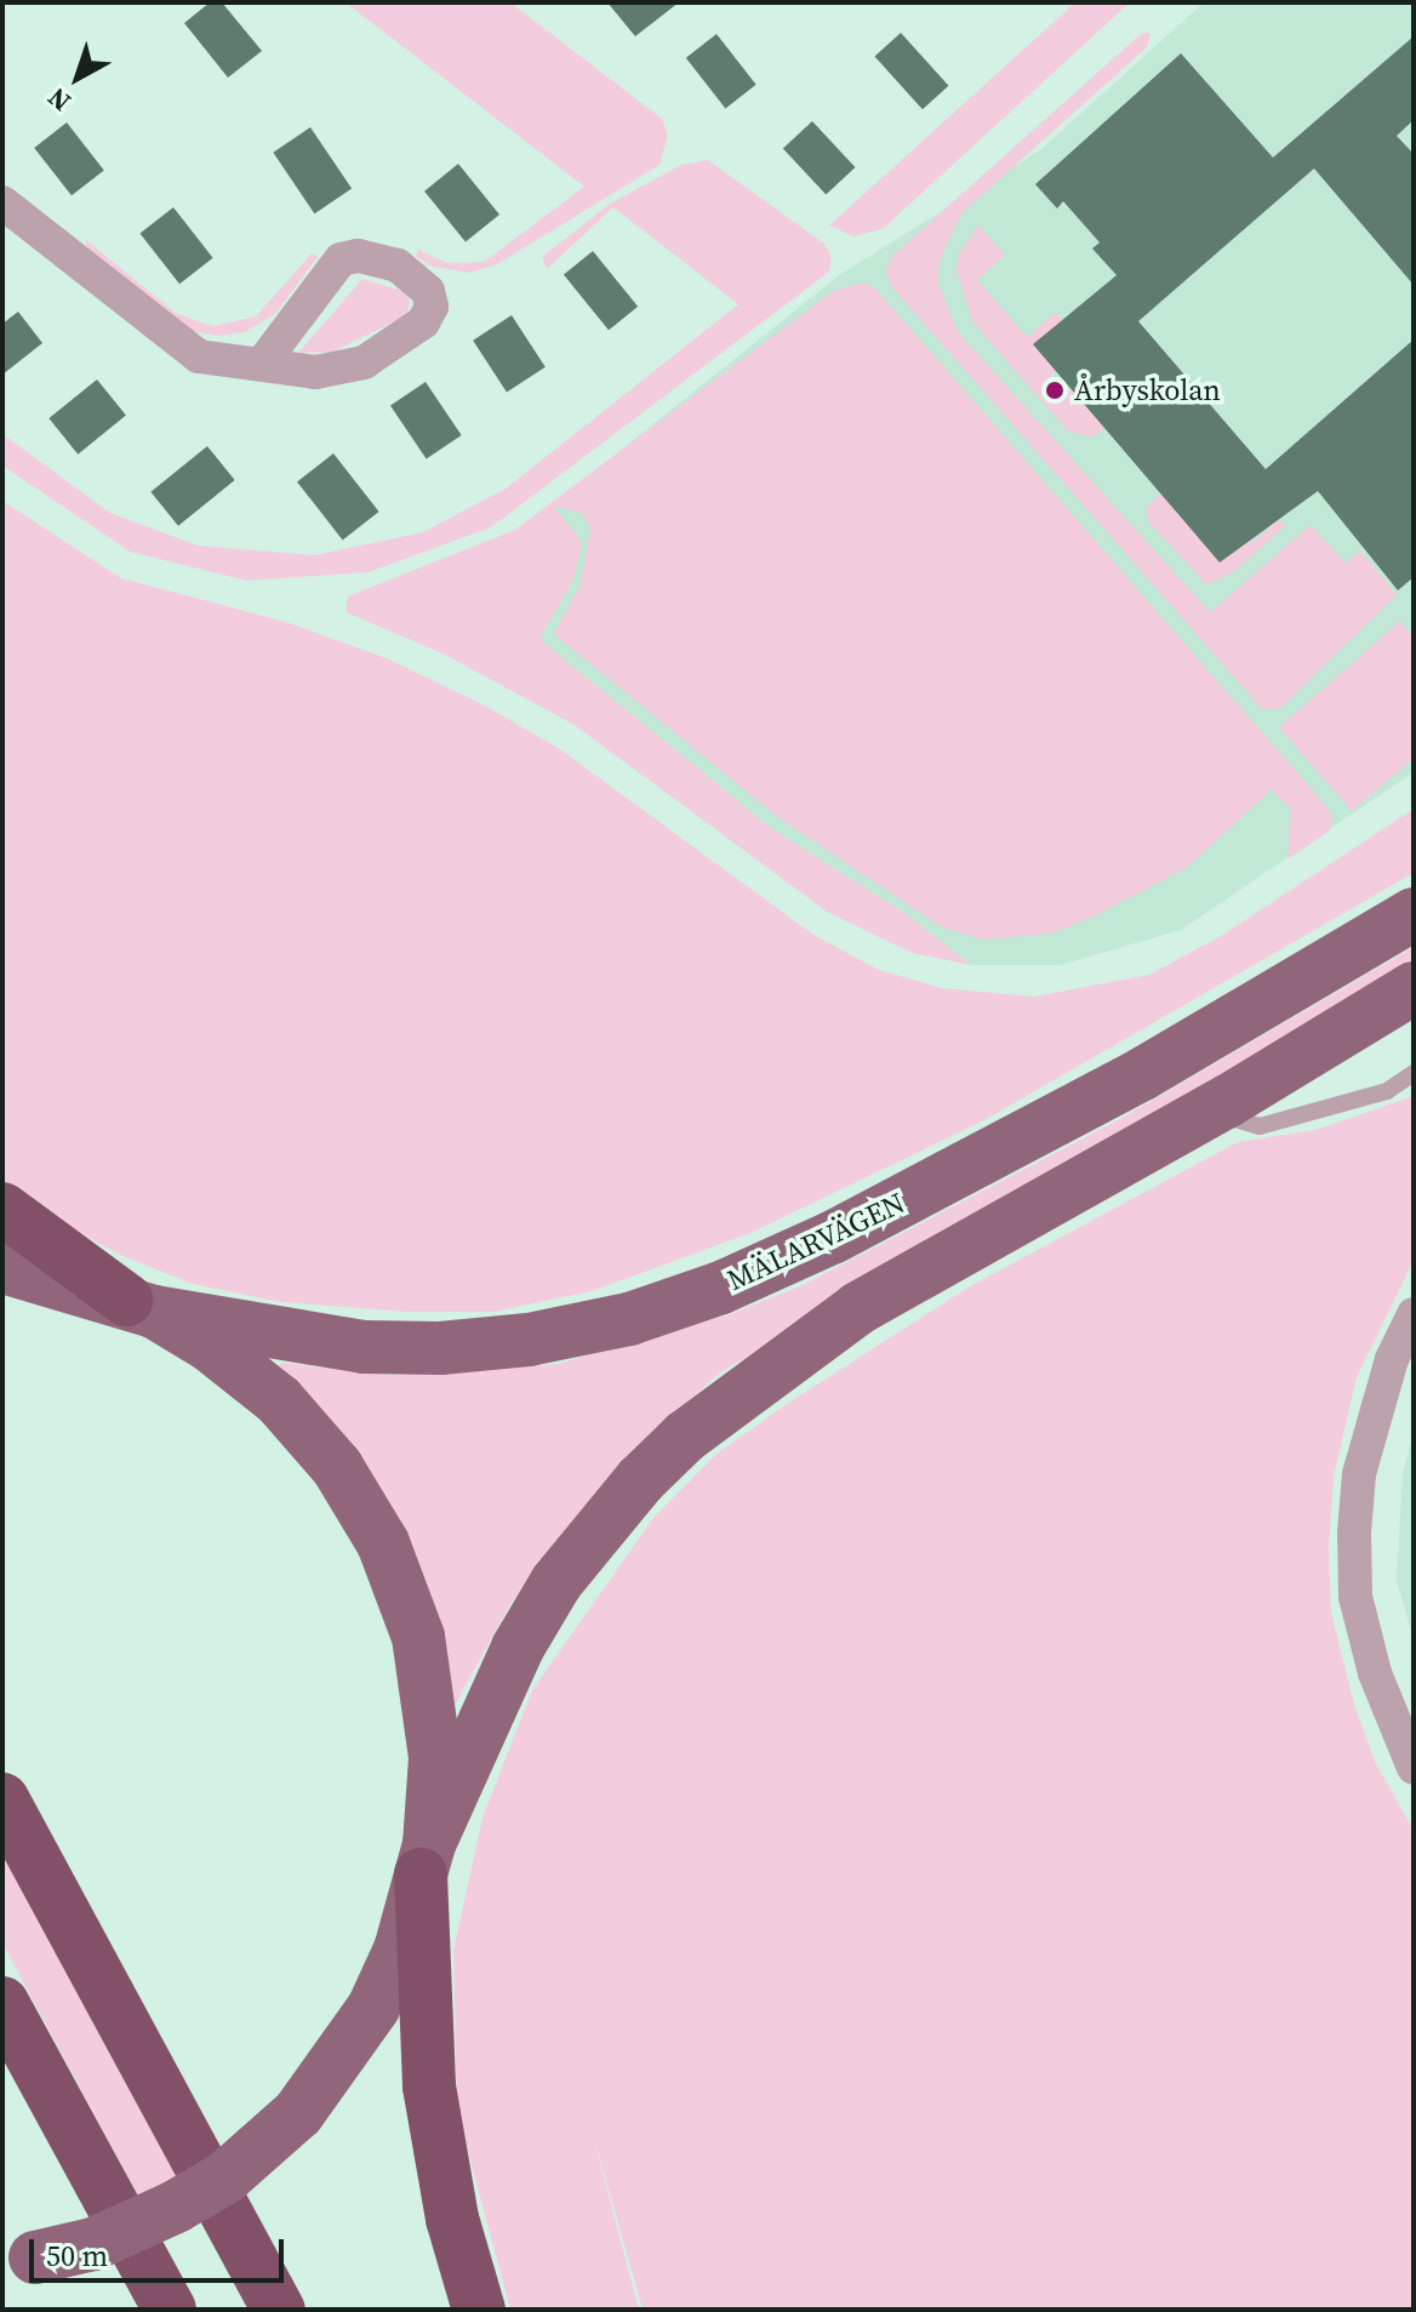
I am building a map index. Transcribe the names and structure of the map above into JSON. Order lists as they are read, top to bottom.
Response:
{
  "streets": {
    "main road": ["MÄLARVÄGEN"]
  },
  "places": ["Årbyskolan"],
  "scale_bar": "50 m",
  "north": "bottom left"
}
